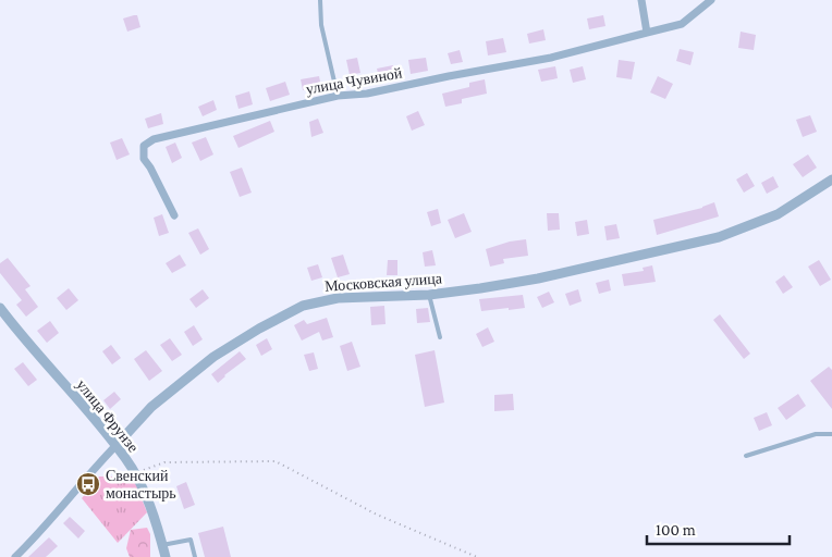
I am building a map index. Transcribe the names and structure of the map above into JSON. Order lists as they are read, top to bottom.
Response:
{
  "streets": {
    "street": ["улица Чувиной", "Московская улица", "улица Фрунзе"]
  },
  "crossings": [
    ["Московская улица", "улица Фрунзе"]
  ],
  "places": {
    "bus stop": ["Свенский монастырь"]
  },
  "scale_bar": "100 m"
}
